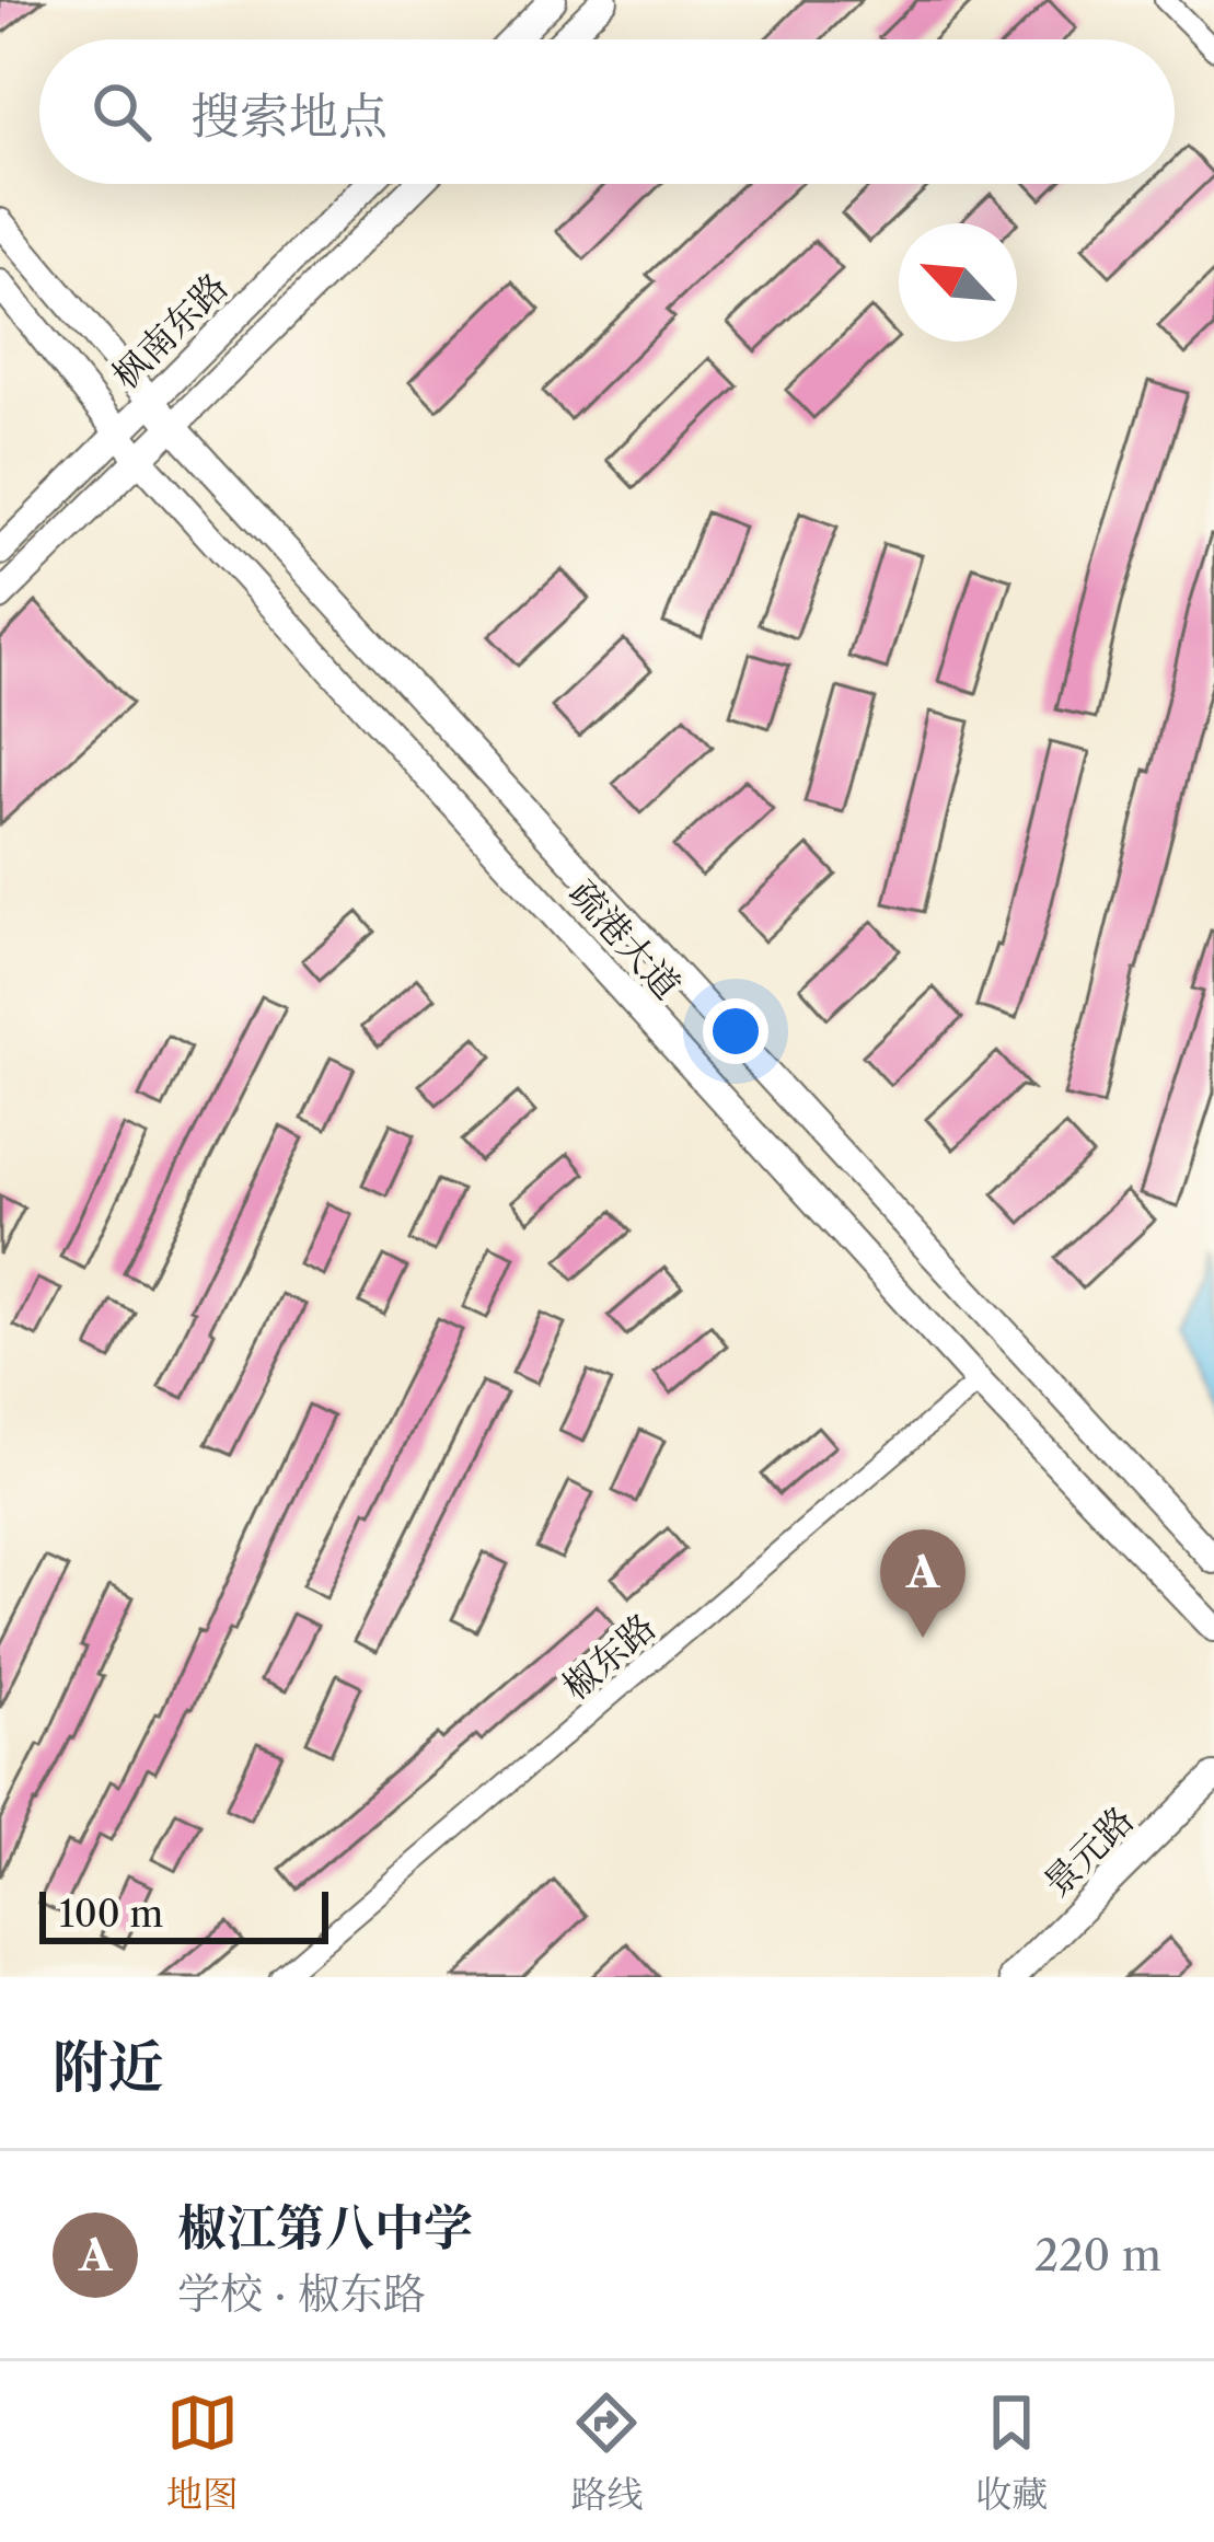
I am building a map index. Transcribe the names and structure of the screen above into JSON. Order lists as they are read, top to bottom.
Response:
{
  "streets": {
    "main road": ["枫南东路", "疏港大道", "景元路"],
    "street": ["椒东路"]
  },
  "crossings": [
    ["枫南东路", "疏港大道"],
    ["疏港大道", "椒东路"]
  ],
  "scale_bar": "100 m",
  "north": "top left",
  "page": {
    "search": "搜索地点",
    "pins": "A",
    "scale": "100 m",
    "heading": "附近",
    "list": [
      {
        "mark": "A",
        "name": "椒江第八中学",
        "note": "学校 · 椒东路",
        "value": "220 m"
      }
    ],
    "nav": ["地图", "路线", "收藏"]
  }
}
